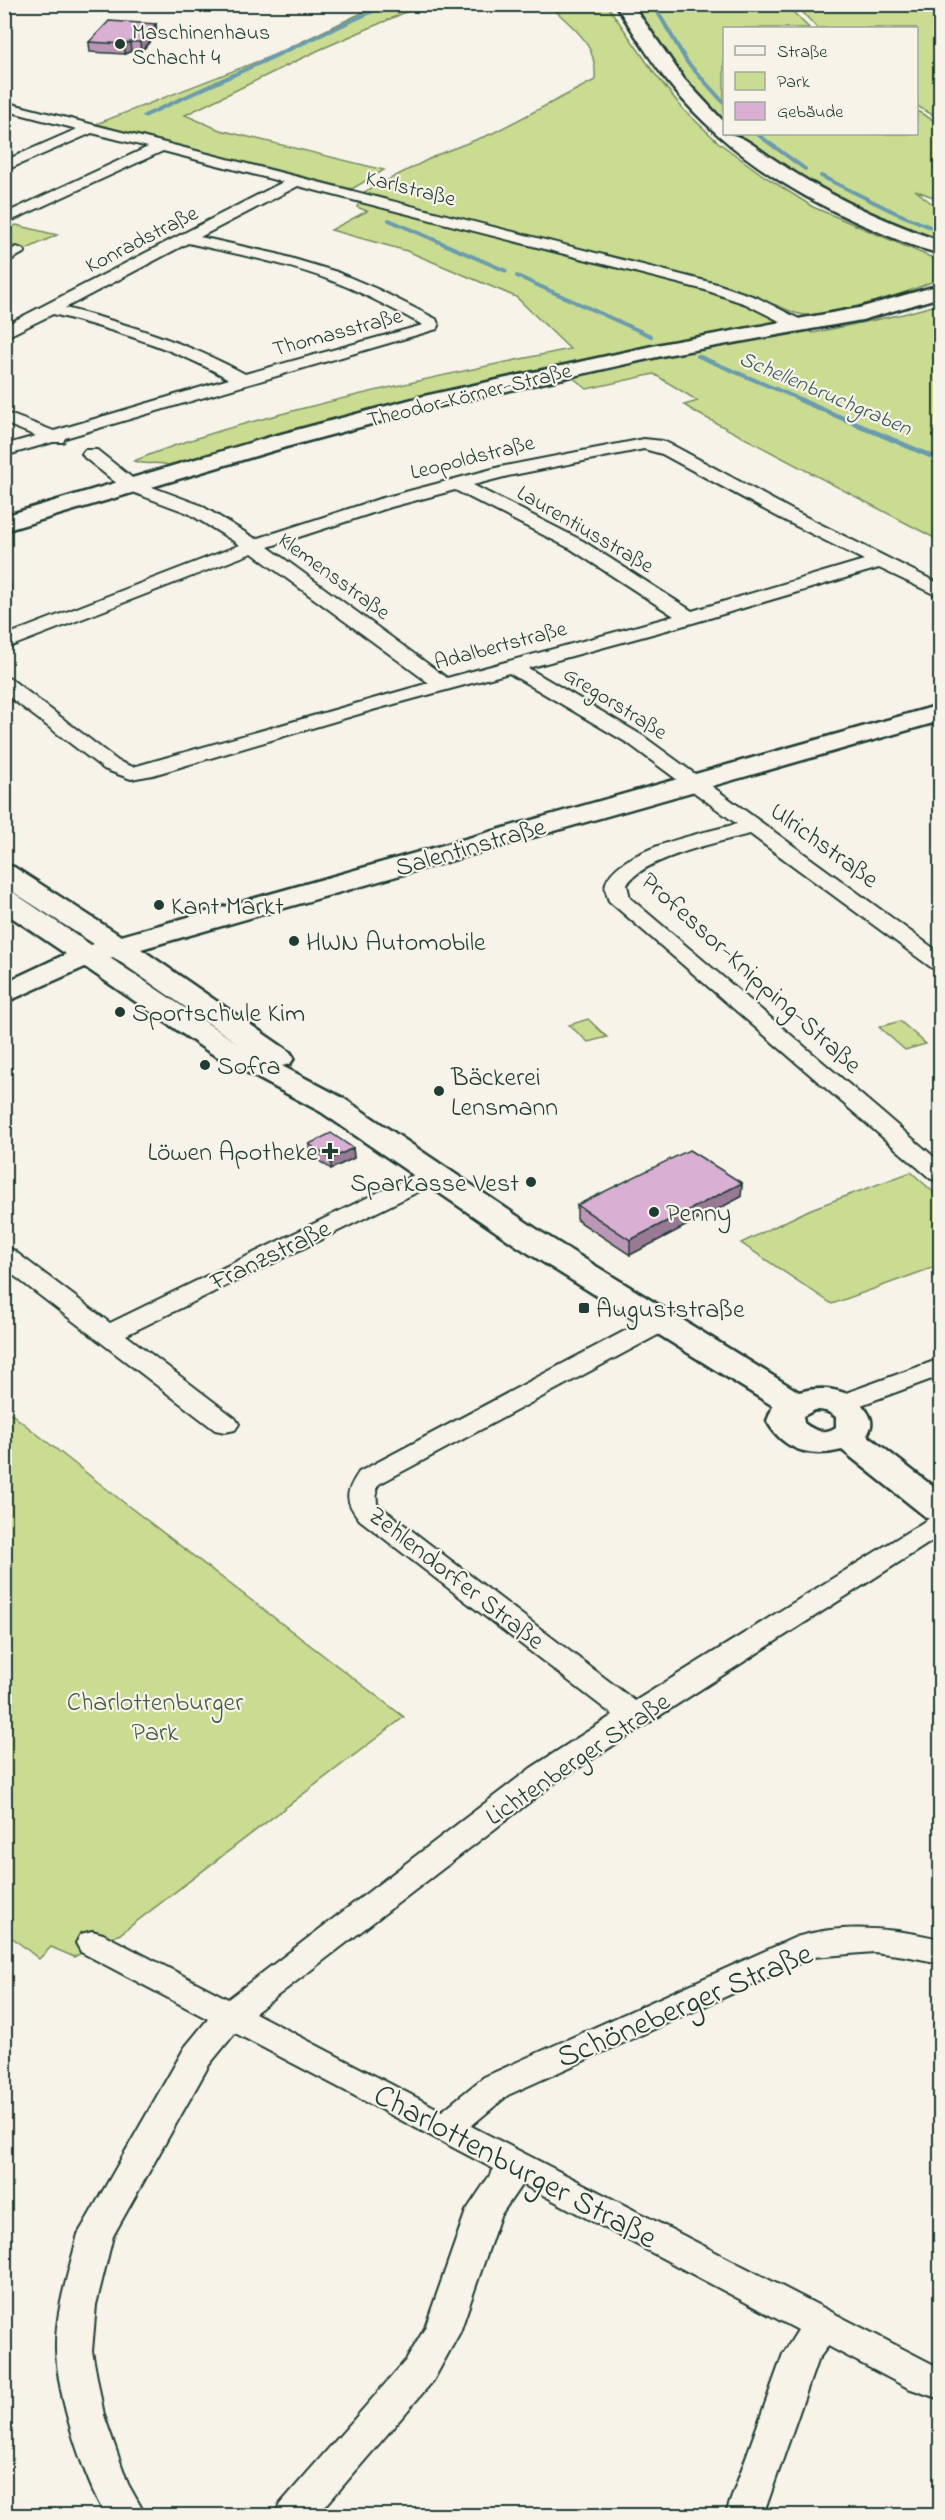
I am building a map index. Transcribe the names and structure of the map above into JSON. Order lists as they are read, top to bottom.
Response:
{
  "streets": {
    "main road": ["Theodor-Körner-Straße", "Salentinstraße"],
    "street": [
      "Karlstraße",
      "Konradstraße",
      "Thomasstraße",
      "Leopoldstraße",
      "Laurentiusstraße",
      "Klemensstraße",
      "Adalbertstraße",
      "Gregorstraße",
      "Ulrichstraße",
      "Professor-Knipping-Straße",
      "Franzstraße",
      "Zehlendorfer Straße",
      "Lichtenberger Straße",
      "Schöneberger Straße",
      "Charlottenburger Straße"
    ]
  },
  "crossings": [
    ["Karlstraße", "Konradstraße"],
    ["Karlstraße", "Theodor-Körner-Straße"],
    ["Konradstraße", "Thomasstraße"],
    ["Theodor-Körner-Straße", "Klemensstraße"],
    ["Leopoldstraße", "Laurentiusstraße"],
    ["Leopoldstraße", "Klemensstraße"],
    ["Leopoldstraße", "Adalbertstraße"],
    ["Laurentiusstraße", "Adalbertstraße"],
    ["Klemensstraße", "Adalbertstraße"],
    ["Adalbertstraße", "Gregorstraße"],
    ["Gregorstraße", "Ulrichstraße"],
    ["Gregorstraße", "Salentinstraße"],
    ["Ulrichstraße", "Salentinstraße"],
    ["Ulrichstraße", "Professor-Knipping-Straße"],
    ["Zehlendorfer Straße", "Lichtenberger Straße"],
    ["Lichtenberger Straße", "Charlottenburger Straße"],
    ["Schöneberger Straße", "Charlottenburger Straße"]
  ],
  "water": ["Schellenbruchgraben"],
  "parks": ["Charlottenburger Park"],
  "places": {
    "other": [
      "Maschinenhaus Schacht 4",
      "Kant Markt",
      "HWN Automobile",
      "Sportschule Kim",
      "Sofra",
      "Bäckerei Lensmann",
      "Sparkasse Vest",
      "Penny"
    ],
    "health": ["Löwen Apotheke"],
    "transit": ["Auguststraße"]
  },
  "legend": ["Straße", "Park", "Gebäude"]
}
